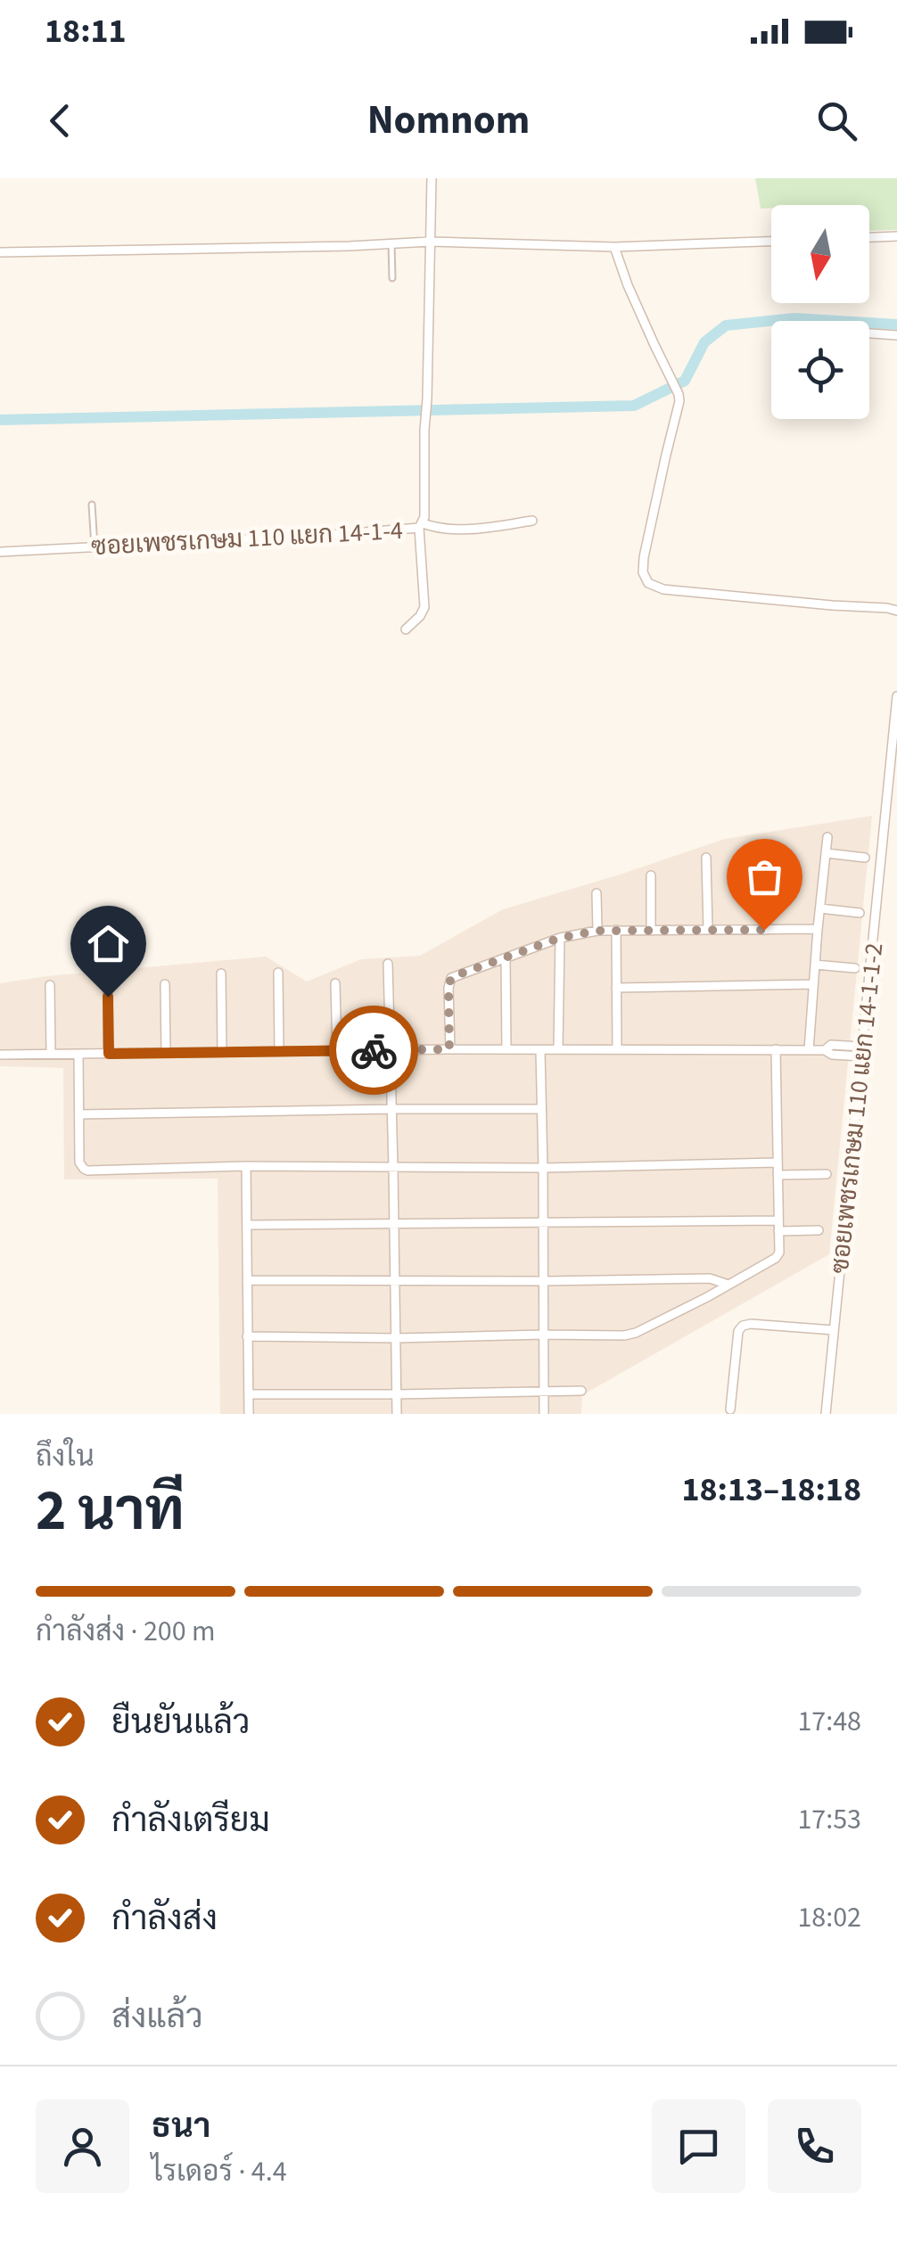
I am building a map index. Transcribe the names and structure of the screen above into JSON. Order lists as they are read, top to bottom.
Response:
{
  "streets": {
    "street": ["ซอยเพชรเกษม 110 แยก 14-1-4", "ซอยเพชรเกษม 110 แยก 14-1-1-2"]
  },
  "north": "bottom",
  "page": {
    "status": "18:11",
    "header": "Nomnom",
    "heading": ["2 นาที", "ถึงใน", "18:13–18:18"],
    "panel": ["ธนา", "ไรเดอร์ · 4.4"],
    "bar": "กำลังส่ง · 200 m",
    "list": [
      ["ยืนยันแล้ว", "17:48"],
      ["กำลังเตรียม", "17:53"],
      ["กำลังส่ง", "18:02"],
      "ส่งแล้ว"
    ]
  }
}
